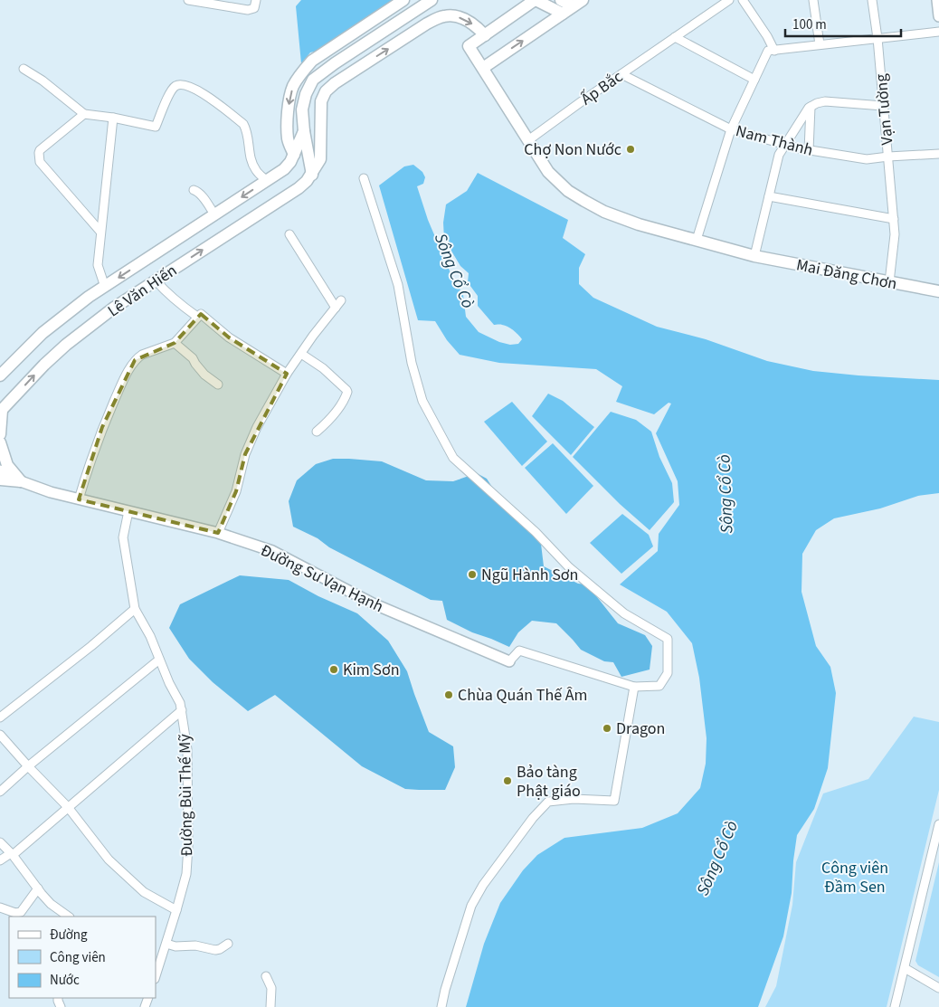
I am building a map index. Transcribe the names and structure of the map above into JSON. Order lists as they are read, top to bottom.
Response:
{
  "streets": {
    "main road": ["Mai Đăng Chơn", "Lê Văn Hiến"],
    "street": [
      "Ấp Bắc",
      "Vạn Tường",
      "Nam Thành",
      "Đường Sư Vạn Hạnh",
      "Đường Bùi Thế Mỹ"
    ]
  },
  "crossings": [
    ["Ấp Bắc", "Nam Thành"],
    ["Ấp Bắc", "Mai Đăng Chơn"],
    ["Vạn Tường", "Nam Thành"],
    ["Vạn Tường", "Mai Đăng Chơn"],
    ["Đường Sư Vạn Hạnh", "Đường Bùi Thế Mỹ"]
  ],
  "water": ["Sông Cổ Cò"],
  "parks": ["Công viên Đầm Sen"],
  "places": [
    "Chợ Non Nước",
    "Ngũ Hành Sơn",
    "Kim Sơn",
    "Chùa Quán Thế Âm",
    "Dragon",
    "Bảo tàng Phật giáo"
  ],
  "legend": ["Đường", "Công viên", "Nước"],
  "scale_bar": "100 m"
}
